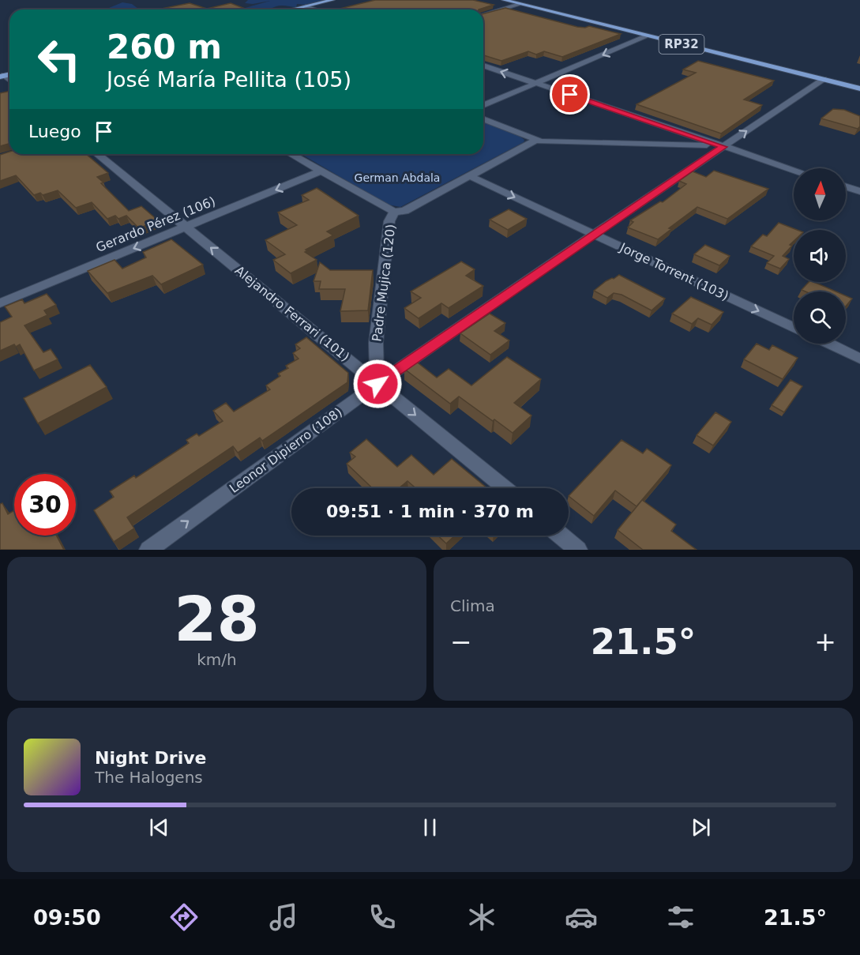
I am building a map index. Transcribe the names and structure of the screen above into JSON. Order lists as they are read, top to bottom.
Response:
{
  "streets": {
    "main road": ["RP32"],
    "street": [
      "Gerardo Pérez (106)",
      "Jorge Torrent (103)",
      "Padre Mujica (120)",
      "Alejandro Ferrari (101)",
      "Leonor Dipierro (108)"
    ]
  },
  "crossings": [
    ["RP32", "Leonor Dipierro (108)"],
    ["Gerardo Pérez (106)", "Alejandro Ferrari (101)"],
    ["Jorge Torrent (103)", "Leonor Dipierro (108)"],
    ["Padre Mujica (120)", "Alejandro Ferrari (101)"],
    ["Padre Mujica (120)", "Leonor Dipierro (108)"],
    ["Alejandro Ferrari (101)", "Leonor Dipierro (108)"]
  ],
  "one_way": ["Gerardo Pérez (106)", "Leonor Dipierro (108)"],
  "parks": ["German Abdala"],
  "north": "top",
  "page": {
    "turn": ["260 m", "José María Pellita (105)"],
    "then": "Luego",
    "limit": "30",
    "trip": "09:51 · 1 min · 370 m",
    "tile": [
      ["28", "km/h"],
      "Clima"
    ],
    "heat": ["−", "21.5°", "+"],
    "song": ["Night Drive", "The Halogens"],
    "tabs": ["09:50", "21.5°"]
  }
}
